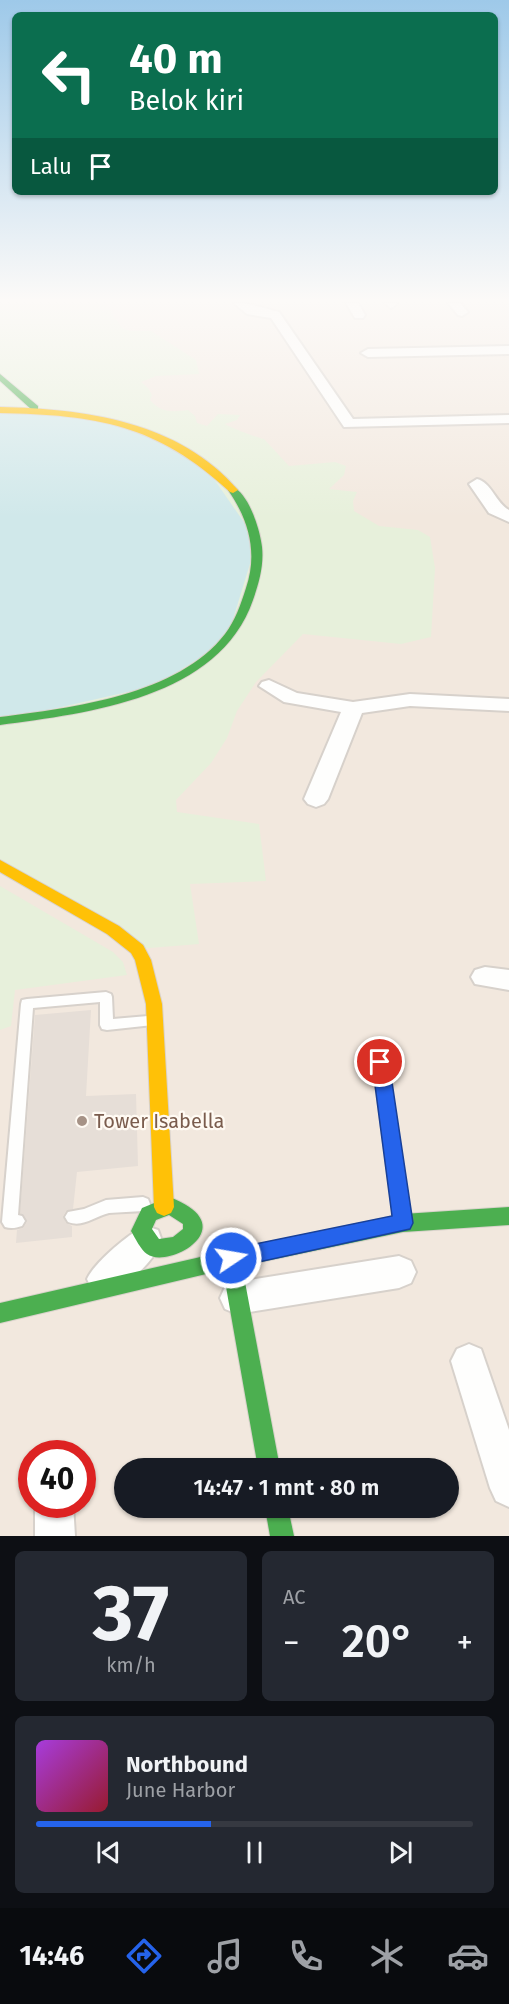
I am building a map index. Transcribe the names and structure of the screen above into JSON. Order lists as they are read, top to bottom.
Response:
{
  "places": ["Tower Isabella"],
  "page": {
    "turn": ["40 m", "Belok kiri"],
    "then": "Lalu",
    "limit": "40",
    "trip": "14:47 · 1 mnt · 80 m",
    "tile": [
      ["37", "km/h"],
      "AC"
    ],
    "heat": ["−", "20°", "+"],
    "song": ["Northbound", "June Harbor"],
    "tabs": "14:46"
  }
}
